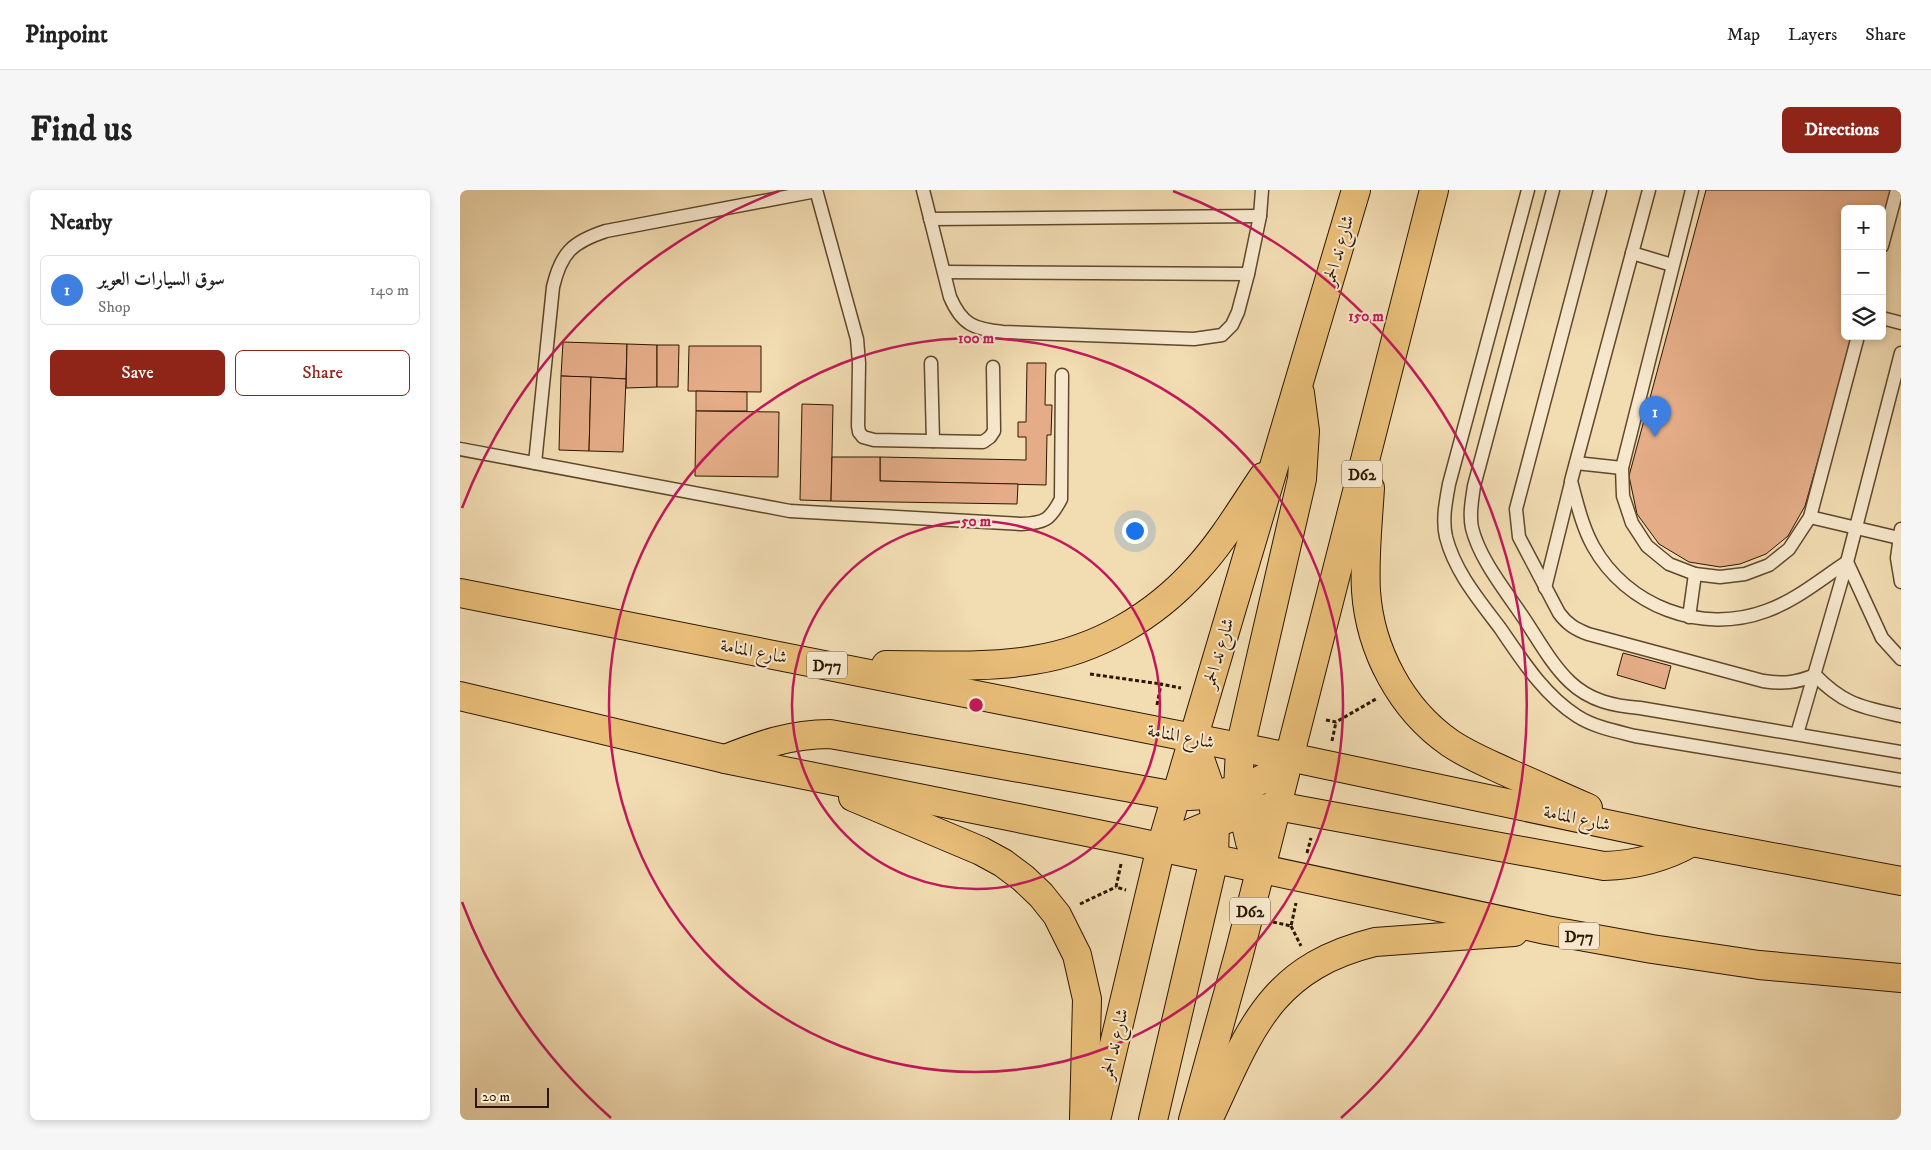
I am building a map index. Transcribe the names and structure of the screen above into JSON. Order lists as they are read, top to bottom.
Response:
{
  "streets": {
    "main road": [
      "شارع ند الحمر",
      "D62",
      "شارع المنامة",
      "D77"
    ]
  },
  "crossings": [
    ["شارع ند الحمر", "شارع المنامة"],
    ["شارع ند الحمر", "D77"],
    ["D62", "شارع المنامة"],
    ["D62", "D77"]
  ],
  "scale_bar": "20 m",
  "page": {
    "header": "Pinpoint",
    "nav": ["Map", "Layers", "Share"],
    "buttons": [
      "Directions",
      ["Save", "Share"]
    ],
    "title": "Find us",
    "heading": "Nearby",
    "map_buttons": ["+", "−"],
    "list": [
      {
        "mark": "1",
        "name": "سوق السيارات العوير",
        "note": "Shop",
        "value": "140 m"
      }
    ],
    "pins": "1",
    "scale": "20 m"
  },
  "rings": ["150 m", "100 m", "50 m"]
}
